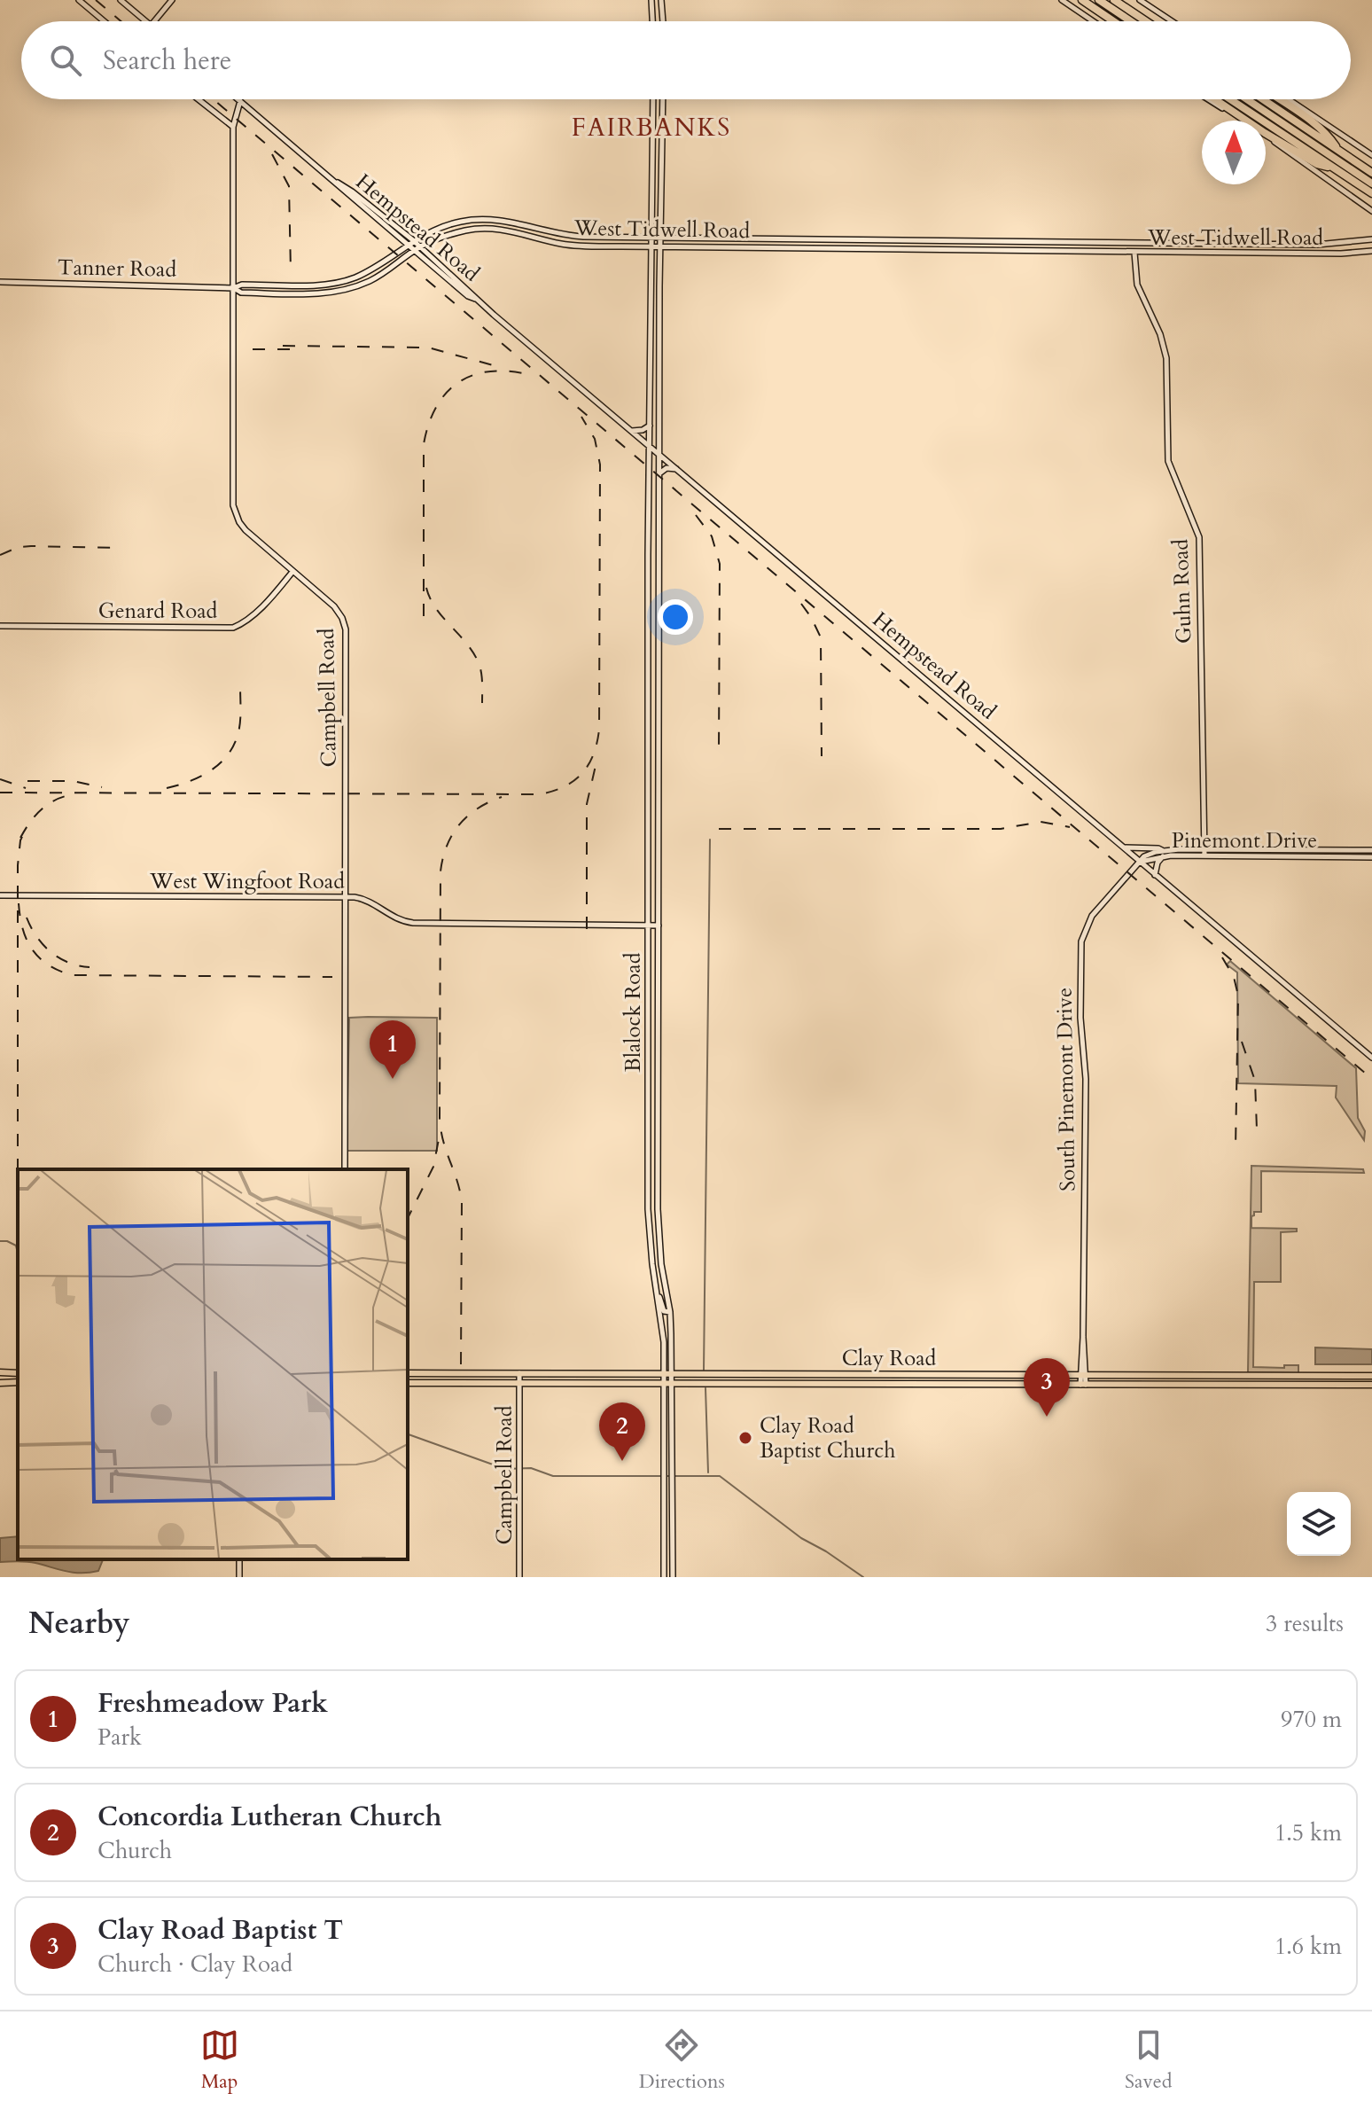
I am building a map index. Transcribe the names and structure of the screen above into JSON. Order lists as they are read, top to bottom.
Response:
{
  "streets": {
    "main road": [
      "Hempstead Road",
      "West Tidwell Road",
      "Tanner Road",
      "Guhn Road",
      "Genard Road",
      "Campbell Road",
      "Pinemont Drive",
      "West Wingfoot Road",
      "Blalock Road",
      "South Pinemont Drive",
      "Clay Road"
    ]
  },
  "crossings": [
    ["Hempstead Road", "West Tidwell Road"],
    ["Hempstead Road", "Campbell Road"],
    ["Hempstead Road", "Pinemont Drive"],
    ["Hempstead Road", "Blalock Road"],
    ["Hempstead Road", "South Pinemont Drive"],
    ["West Tidwell Road", "Tanner Road"],
    ["West Tidwell Road", "Guhn Road"],
    ["West Tidwell Road", "Campbell Road"],
    ["West Tidwell Road", "Blalock Road"],
    ["Tanner Road", "Campbell Road"],
    ["Guhn Road", "Pinemont Drive"],
    ["Genard Road", "Campbell Road"],
    ["Campbell Road", "West Wingfoot Road"],
    ["Campbell Road", "Clay Road"],
    ["Pinemont Drive", "South Pinemont Drive"],
    ["West Wingfoot Road", "Blalock Road"],
    ["Blalock Road", "Clay Road"],
    ["South Pinemont Drive", "Clay Road"]
  ],
  "districts": ["FAIRBANKS"],
  "places": ["Clay Road Baptist Church"],
  "north": "top",
  "page": {
    "search": "Search here",
    "pins": ["1", "3", "2"],
    "heading": ["Nearby", "3 results"],
    "list": [
      {
        "mark": "1",
        "name": "Freshmeadow Park",
        "note": "Park",
        "value": "970 m"
      },
      {
        "mark": "2",
        "name": "Concordia Lutheran Church",
        "note": "Church",
        "value": "1.5 km"
      },
      {
        "mark": "3",
        "name": "Clay Road Baptist T",
        "note": "Church · Clay Road",
        "value": "1.6 km"
      }
    ],
    "nav": ["Map", "Directions", "Saved"]
  }
}
